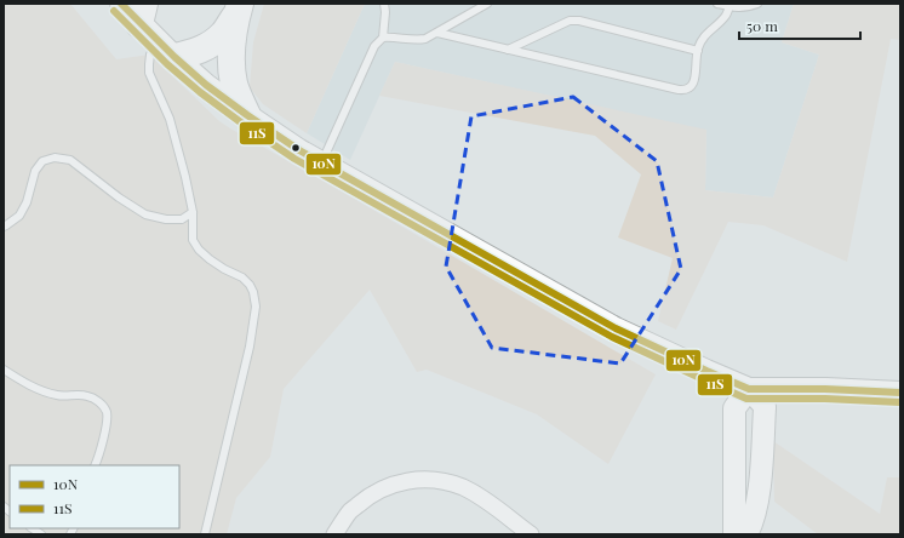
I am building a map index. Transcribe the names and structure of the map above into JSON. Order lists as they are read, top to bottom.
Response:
{
  "lines": ["transit line 10N", "transit line 11S"],
  "legend": ["10N", "11S"],
  "scale_bar": "50 m"
}
